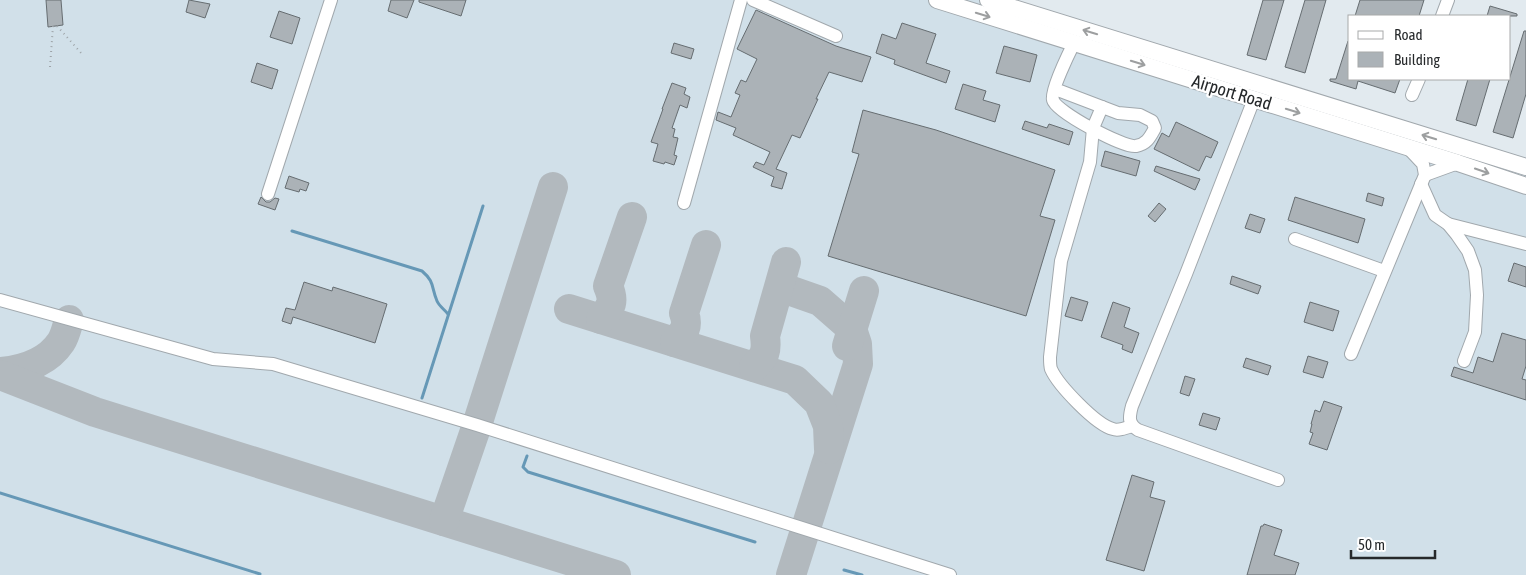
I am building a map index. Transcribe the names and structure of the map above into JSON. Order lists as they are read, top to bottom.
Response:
{
  "streets": {
    "main road": ["Airport Road"]
  },
  "legend": ["Road", "Building"],
  "scale_bar": "50 m"
}
